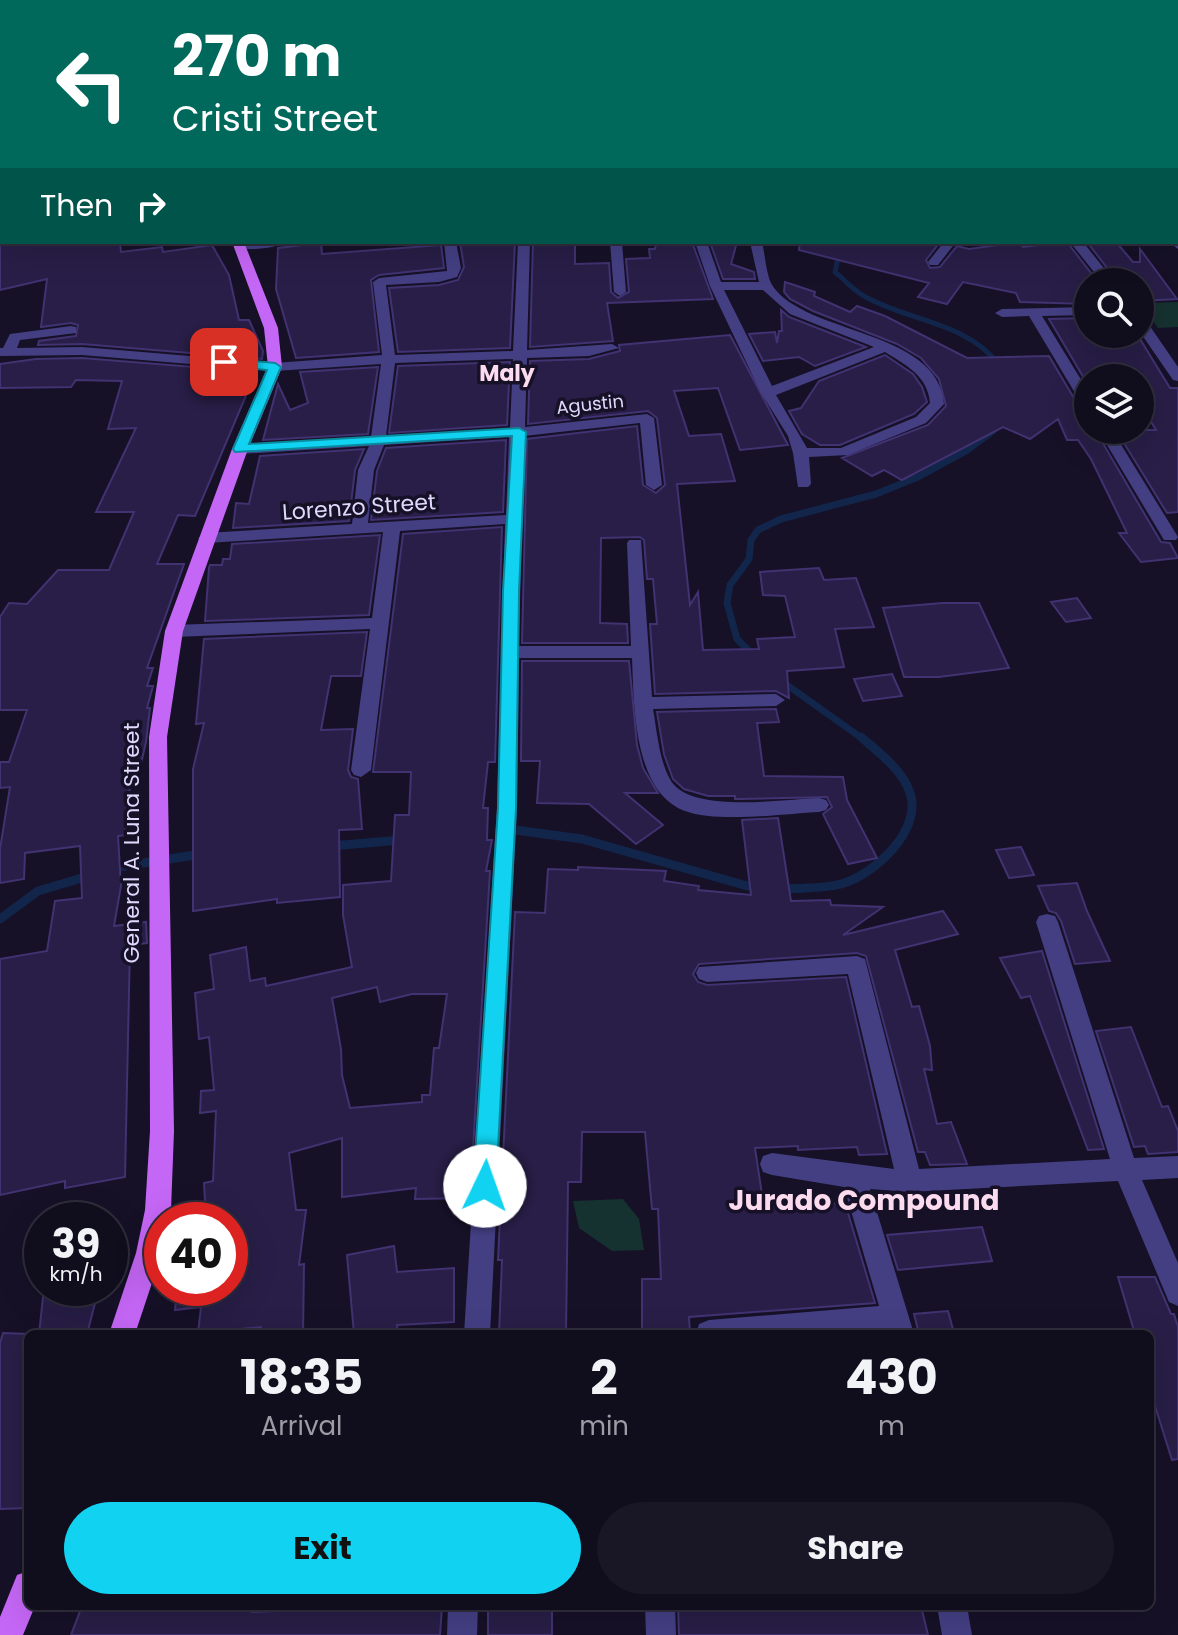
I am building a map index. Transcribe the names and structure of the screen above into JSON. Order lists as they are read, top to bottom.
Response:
{
  "streets": {
    "main road": ["General A. Luna Street"],
    "street": ["Agustin", "Lorenzo Street"]
  },
  "crossings": [
    ["Lorenzo Street", "General A. Luna Street"]
  ],
  "districts": ["Maly", "Jurado Compound"],
  "page": {
    "turn": ["270 m", "Cristi Street"],
    "then": "Then",
    "speed": "39 km/h",
    "limit": "40",
    "eta": [
      "18:35",
      "Arrival",
      "2",
      "min",
      "430",
      "m"
    ],
    "buttons": ["Exit", "Share"]
  }
}
